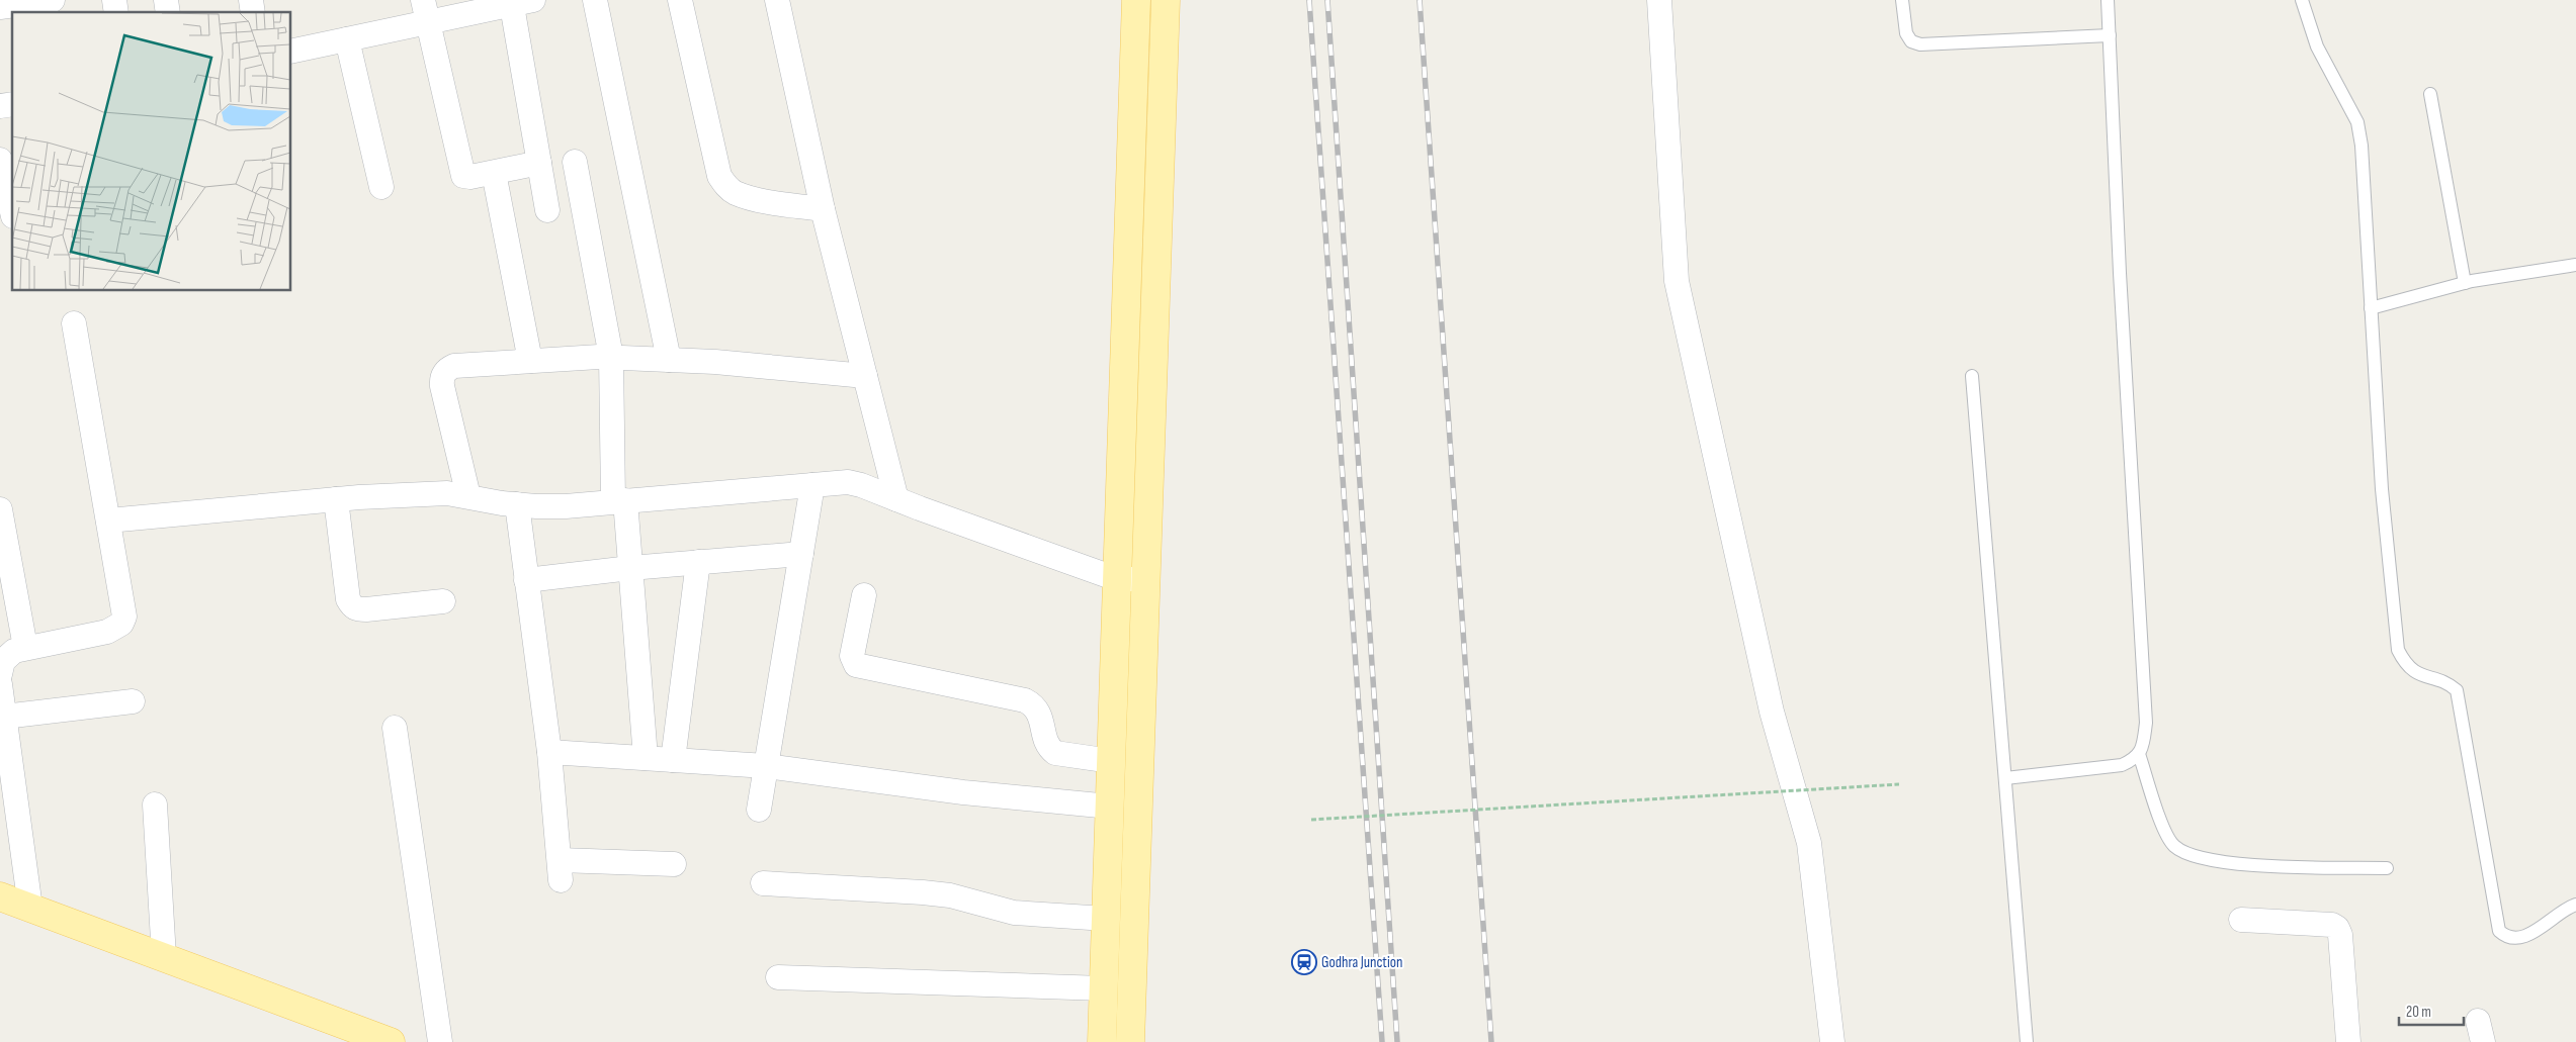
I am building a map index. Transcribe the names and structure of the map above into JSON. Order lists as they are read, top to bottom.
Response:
{
  "places": {
    "station": ["Godhra Junction"]
  },
  "scale_bar": "20 m"
}
